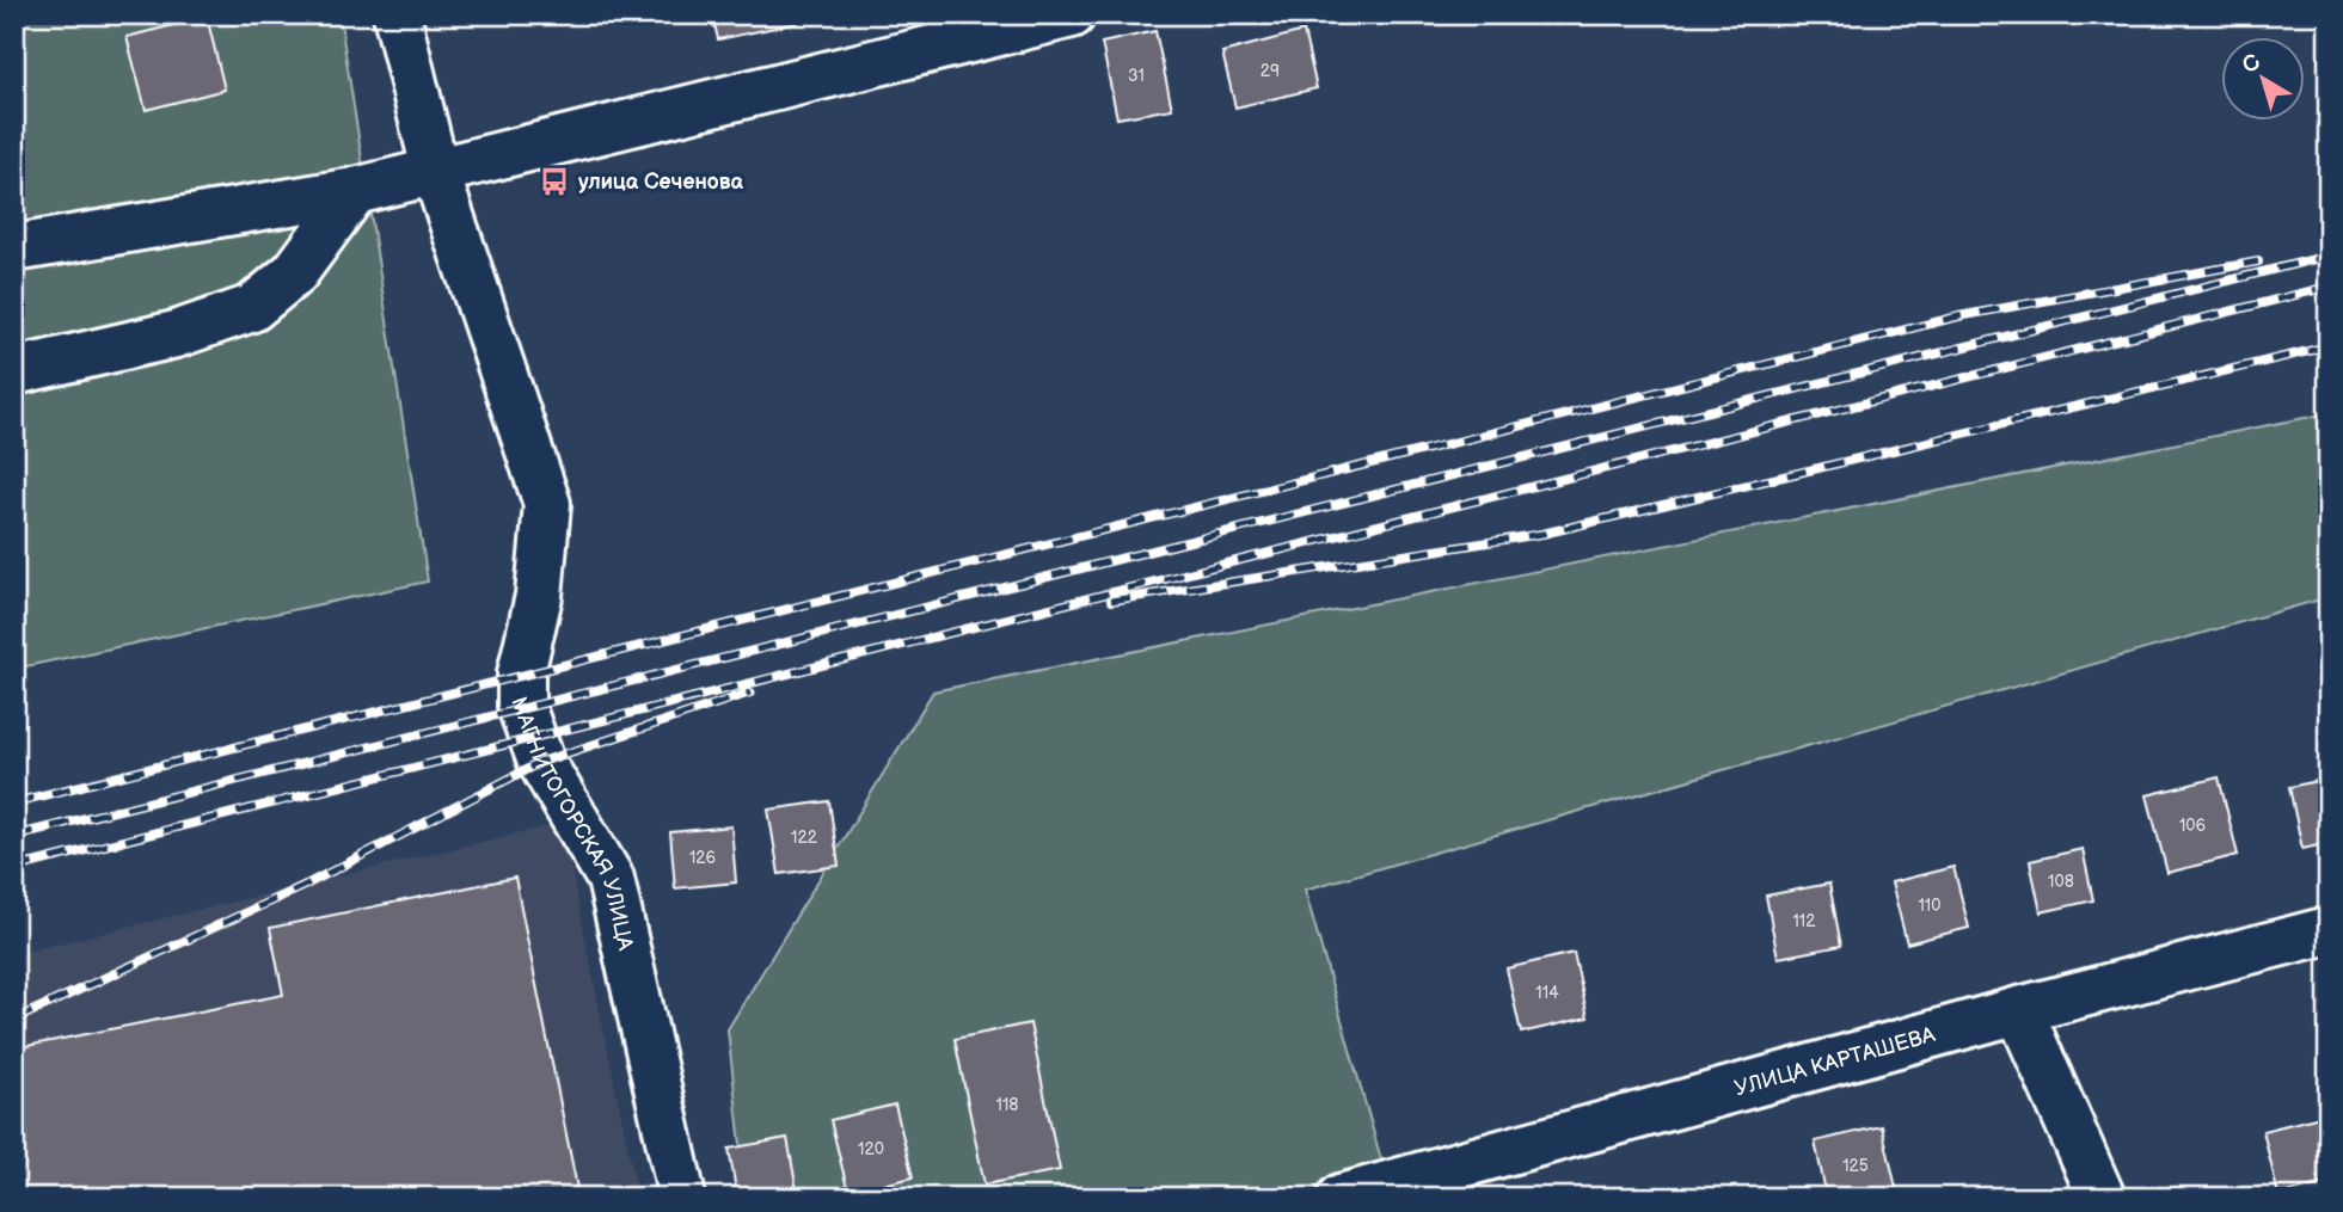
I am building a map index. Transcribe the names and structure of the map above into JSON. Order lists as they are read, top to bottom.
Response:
{
  "streets": {
    "street": ["МАГНИТОГОРСКАЯ УЛИЦА", "УЛИЦА КАРТАШЕВА"]
  },
  "places": {
    "bus stop": ["улица Сеченова"]
  },
  "house_numbers": [
    "29",
    "31",
    "106",
    "122",
    "126",
    "108",
    "110",
    "112",
    "114",
    "118",
    "120",
    "125"
  ],
  "north": "top left"
}
